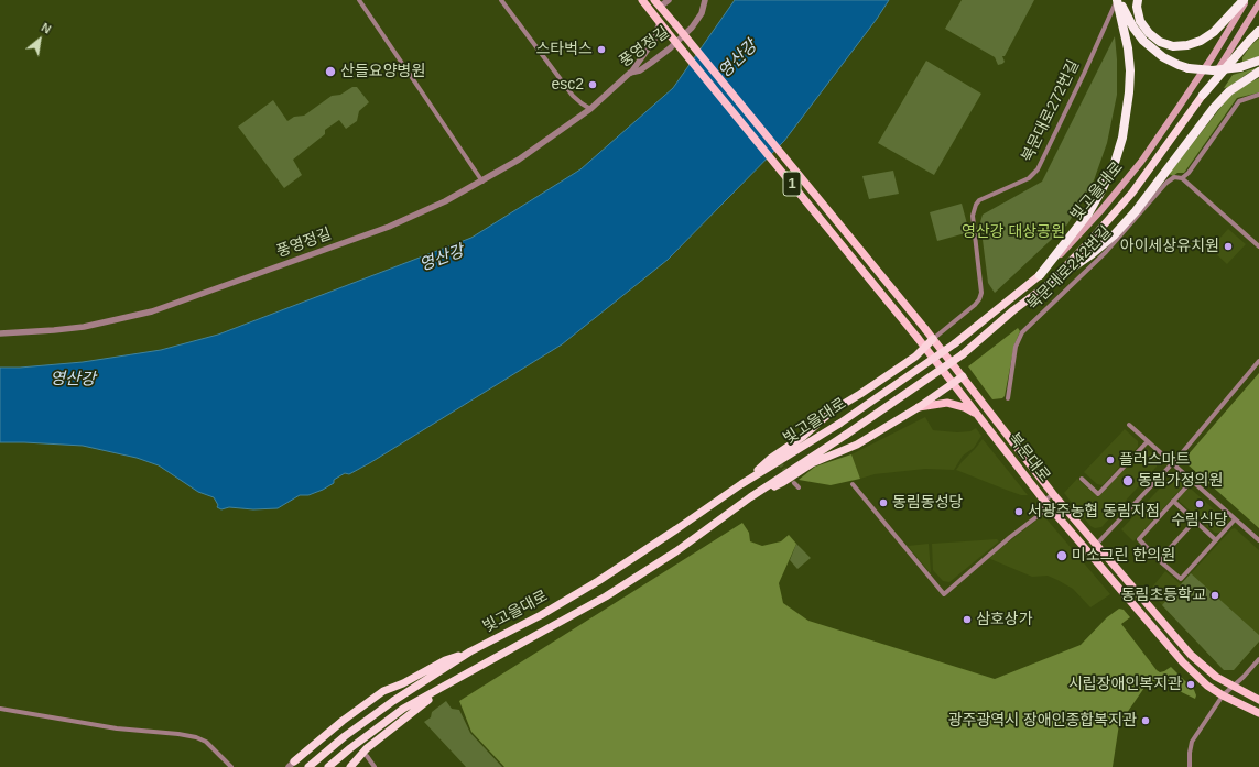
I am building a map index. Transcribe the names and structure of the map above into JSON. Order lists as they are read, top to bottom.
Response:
{
  "streets": {
    "highway": ["빛고을대로"],
    "main road": ["1", "북문대로"],
    "street": ["풍영정길", "북문대로272번길", "북문대로242번길"]
  },
  "crossings": [
    ["북문대로272번길", "북문대로"],
    ["1", "북문대로"]
  ],
  "water": ["영산강"],
  "parks": ["영산강 대상공원"],
  "places": [
    "스타벅스",
    "산들요양병원",
    "esc2",
    "아이세상유치원",
    "플러스마트",
    "동림가정의원",
    "동림동성당",
    "수림식당",
    "서광주농협 동림지점",
    "미소그린 한의원",
    "동림초등학교",
    "삼호상가",
    "시립장애인복지관",
    "광주광역시 장애인종합복지관"
  ],
  "north": "top right"
}
